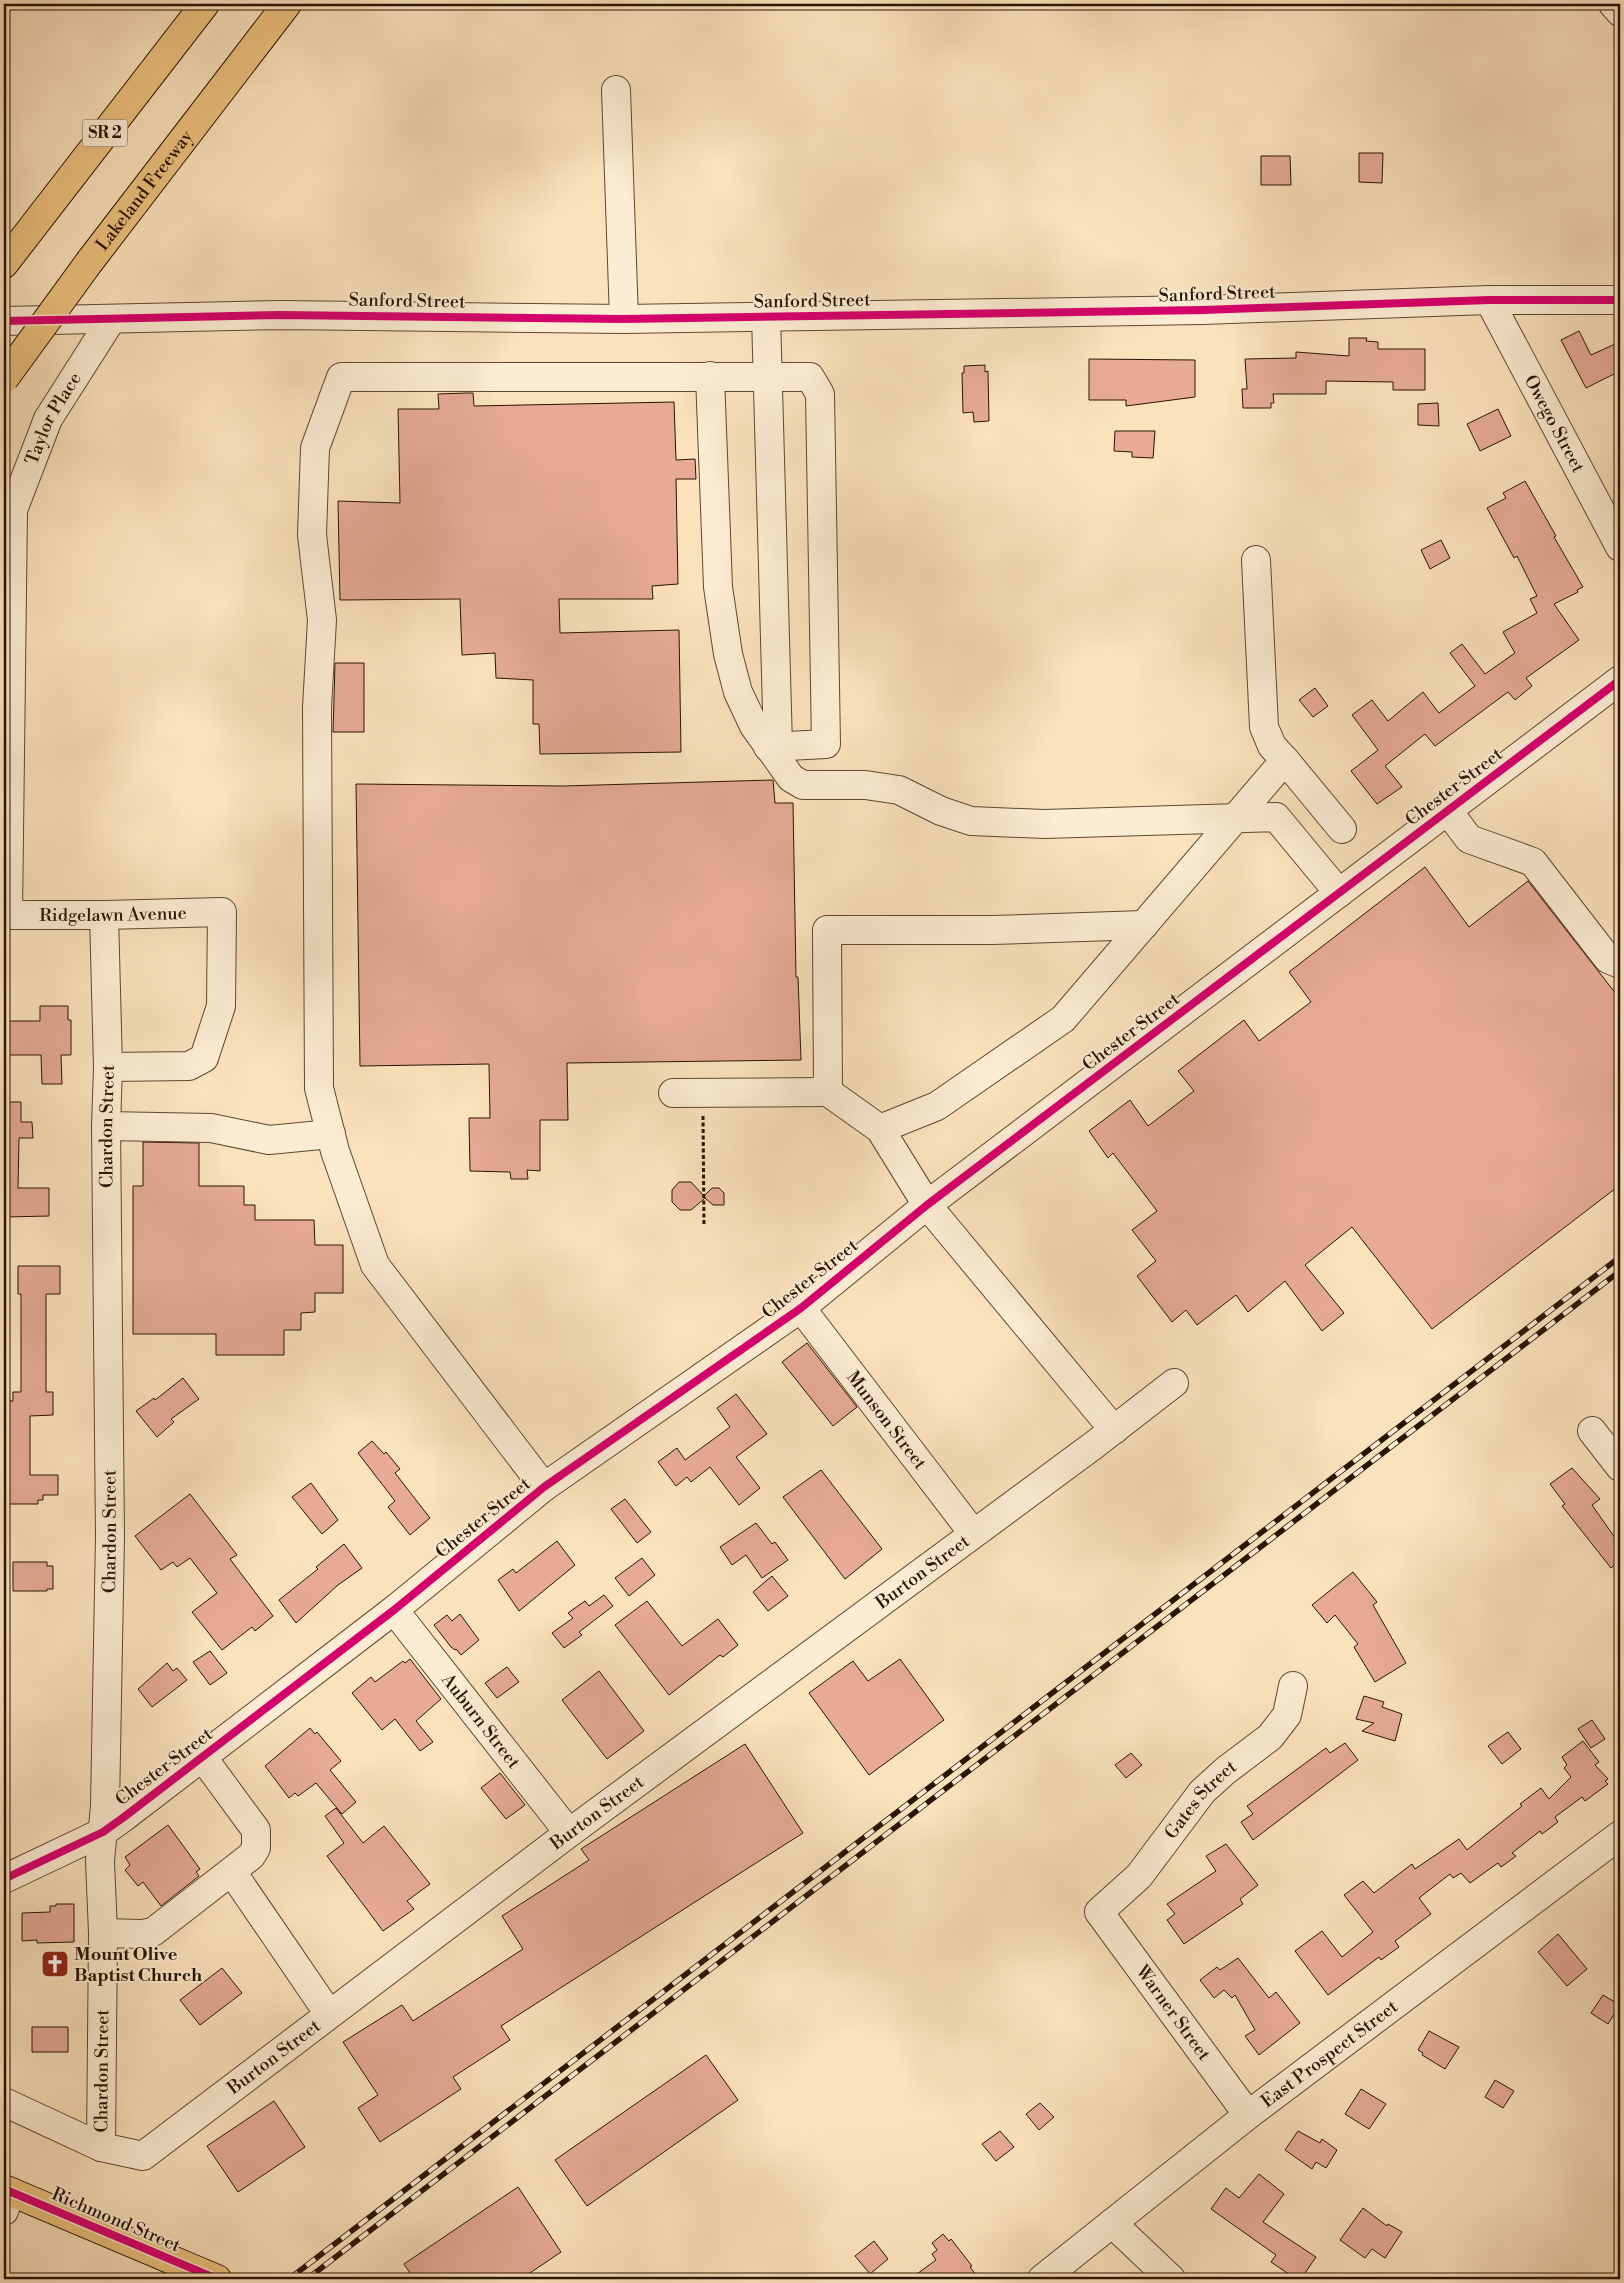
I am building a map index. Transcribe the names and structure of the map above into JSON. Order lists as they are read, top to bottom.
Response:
{
  "streets": {
    "main road": ["SR 2", "Lakeland Freeway", "Richmond Street"],
    "street": [
      "Sanford Street",
      "Taylor Place",
      "Owego Street",
      "Chester Street",
      "Ridgelawn Avenue",
      "Chardon Street",
      "Munson Street",
      "Burton Street",
      "Auburn Street",
      "Gates Street",
      "Warner Street",
      "East Prospect Street"
    ]
  },
  "crossings": [
    ["Sanford Street", "Taylor Place"],
    ["Sanford Street", "Owego Street"],
    ["Taylor Place", "Ridgelawn Avenue"],
    ["Chester Street", "Chardon Street"],
    ["Chester Street", "Munson Street"],
    ["Chester Street", "Auburn Street"],
    ["Ridgelawn Avenue", "Chardon Street"],
    ["Chardon Street", "Burton Street"],
    ["Munson Street", "Burton Street"],
    ["Burton Street", "Auburn Street"],
    ["Gates Street", "Warner Street"],
    ["Warner Street", "East Prospect Street"]
  ],
  "places": {
    "church": ["Mount Olive Baptist Church"]
  }
}
